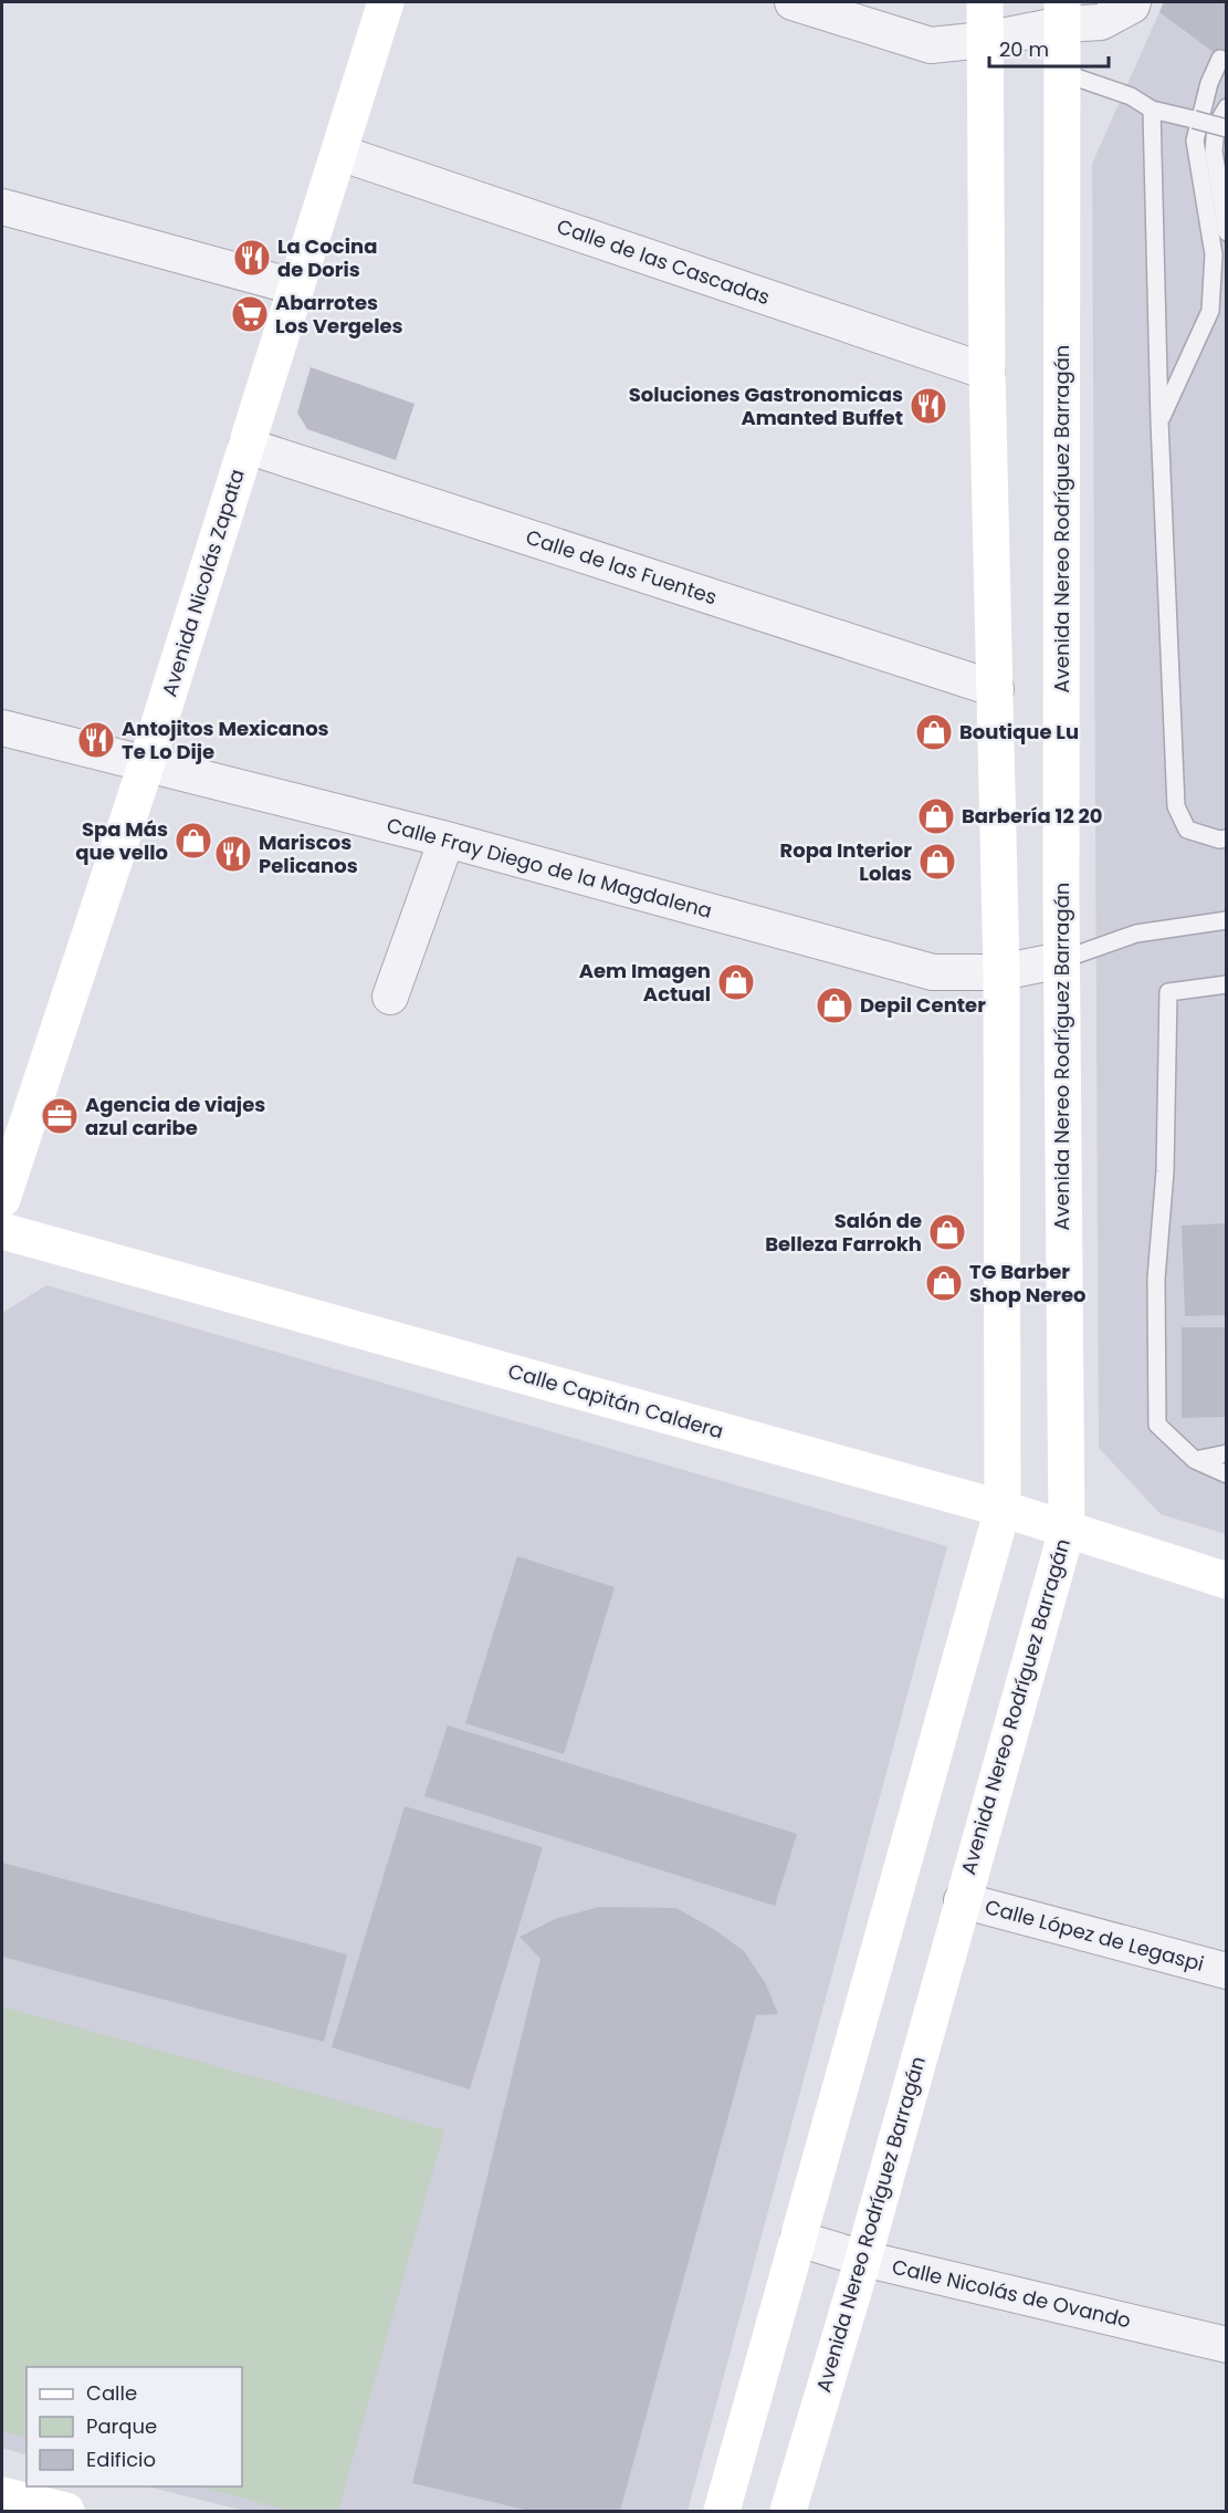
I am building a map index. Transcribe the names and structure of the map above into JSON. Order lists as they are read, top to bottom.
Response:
{
  "streets": {
    "street": [
      "Calle de las Cascadas",
      "Avenida Nereo Rodríguez Barragán",
      "Calle de las Fuentes",
      "Avenida Nicolás Zapata",
      "Calle Fray Diego de la Magdalena",
      "Calle Capitán Caldera",
      "Calle López de Legaspi",
      "Calle Nicolás de Ovando"
    ]
  },
  "crossings": [
    ["Calle de las Cascadas", "Avenida Nicolás Zapata"],
    ["Avenida Nereo Rodríguez Barragán", "Calle Fray Diego de la Magdalena"],
    ["Avenida Nereo Rodríguez Barragán", "Calle Capitán Caldera"],
    ["Avenida Nereo Rodríguez Barragán", "Calle López de Legaspi"],
    ["Avenida Nereo Rodríguez Barragán", "Calle Nicolás de Ovando"],
    ["Calle de las Fuentes", "Avenida Nicolás Zapata"],
    ["Avenida Nicolás Zapata", "Calle Fray Diego de la Magdalena"]
  ],
  "places": {
    "restaurant": [
      "La Cocina de Doris",
      "Soluciones Gastronomicas Amanted Buffet",
      "Antojitos Mexicanos Te Lo Dije",
      "Mariscos Pelicanos"
    ],
    "supermarket": ["Abarrotes Los Vergeles"],
    "shop": [
      "Boutique Lu",
      "Barbería 12 20",
      "Spa Más que vello",
      "Ropa Interior Lolas",
      "Aem Imagen Actual",
      "Depil Center",
      "Salón de Belleza Farrokh",
      "TG Barber Shop Nereo"
    ],
    "office": ["Agencia de viajes azul caribe"]
  },
  "legend": ["Calle", "Parque", "Edificio"],
  "scale_bar": "20 m"
}
